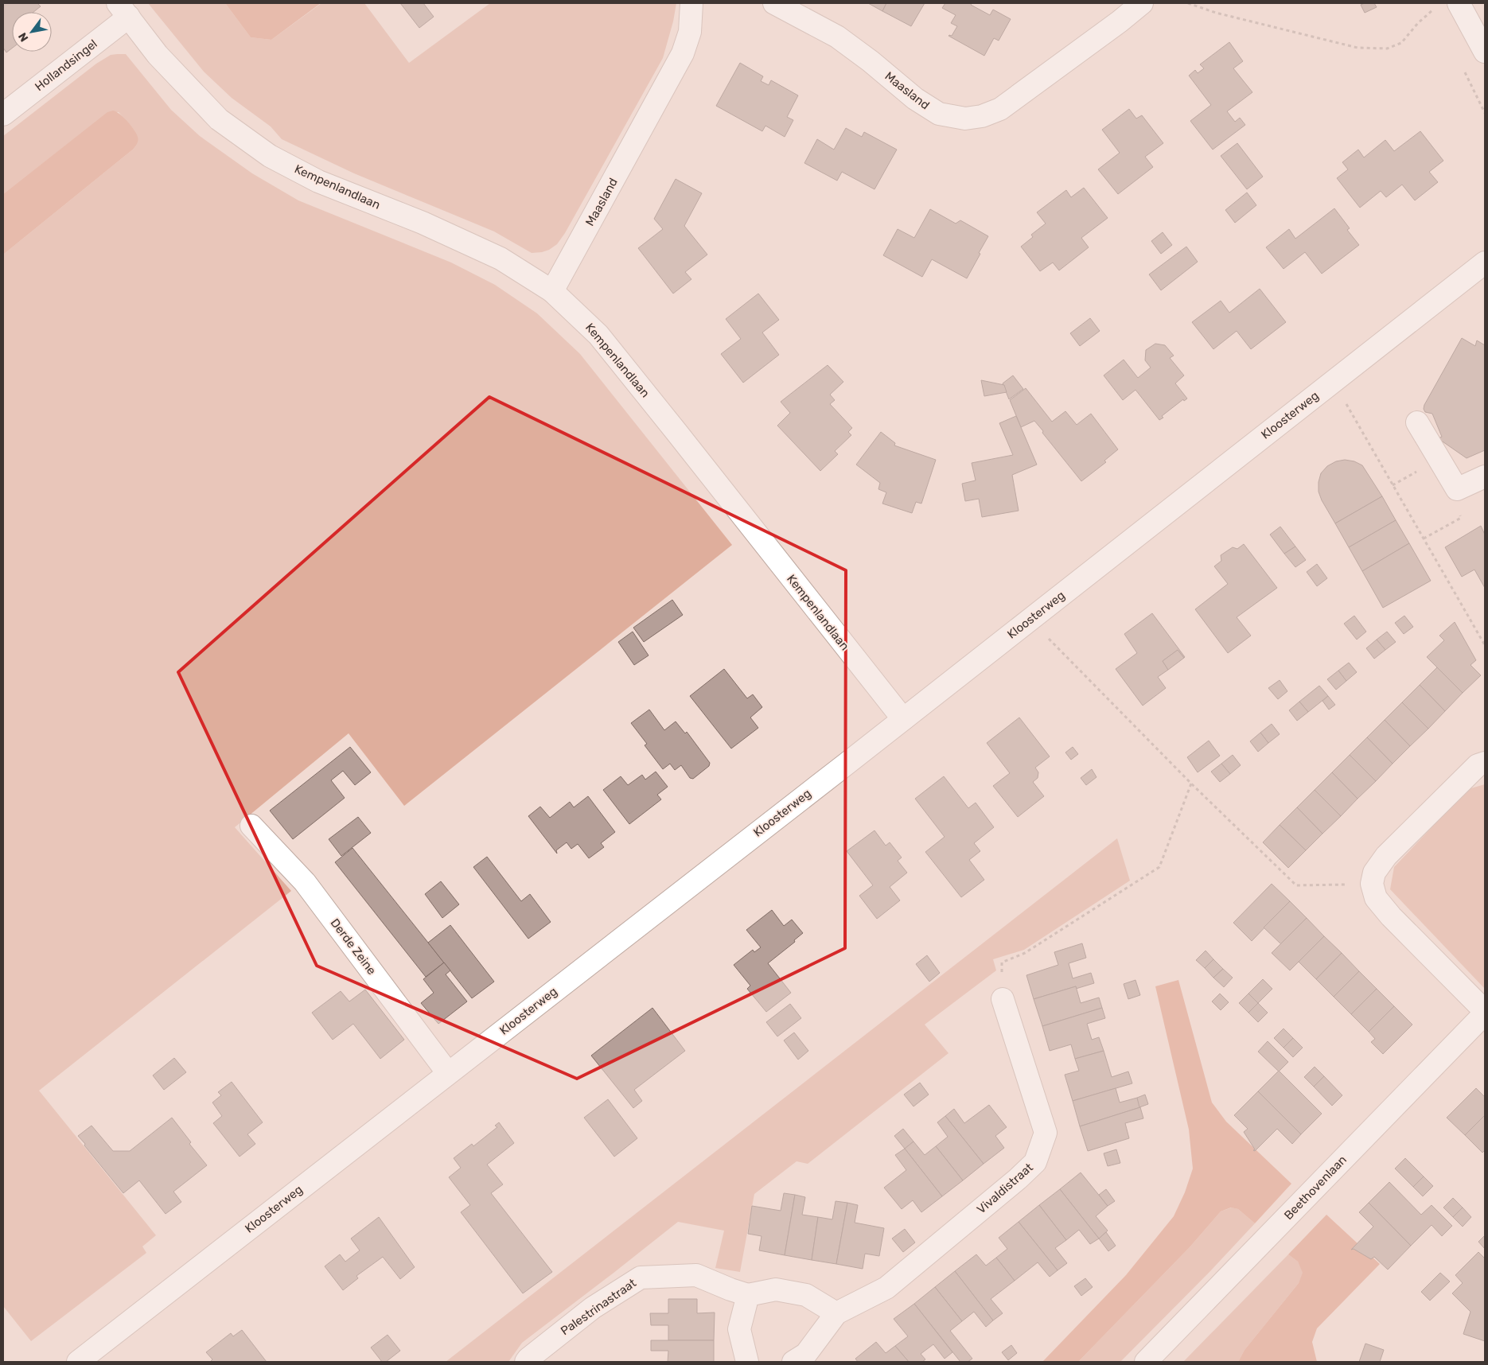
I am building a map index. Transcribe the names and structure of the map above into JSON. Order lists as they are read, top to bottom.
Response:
{
  "streets": {
    "street": [
      "Hollandsingel",
      "Maasland",
      "Kempenlandlaan",
      "Kloosterweg",
      "Derde Zeine",
      "Beethovenlaan",
      "Vivaldistraat",
      "Palestrinastraat"
    ]
  },
  "crossings": [
    ["Hollandsingel", "Kempenlandlaan"],
    ["Maasland", "Kempenlandlaan"],
    ["Kempenlandlaan", "Kloosterweg"],
    ["Kloosterweg", "Derde Zeine"]
  ],
  "north": "bottom left"
}
